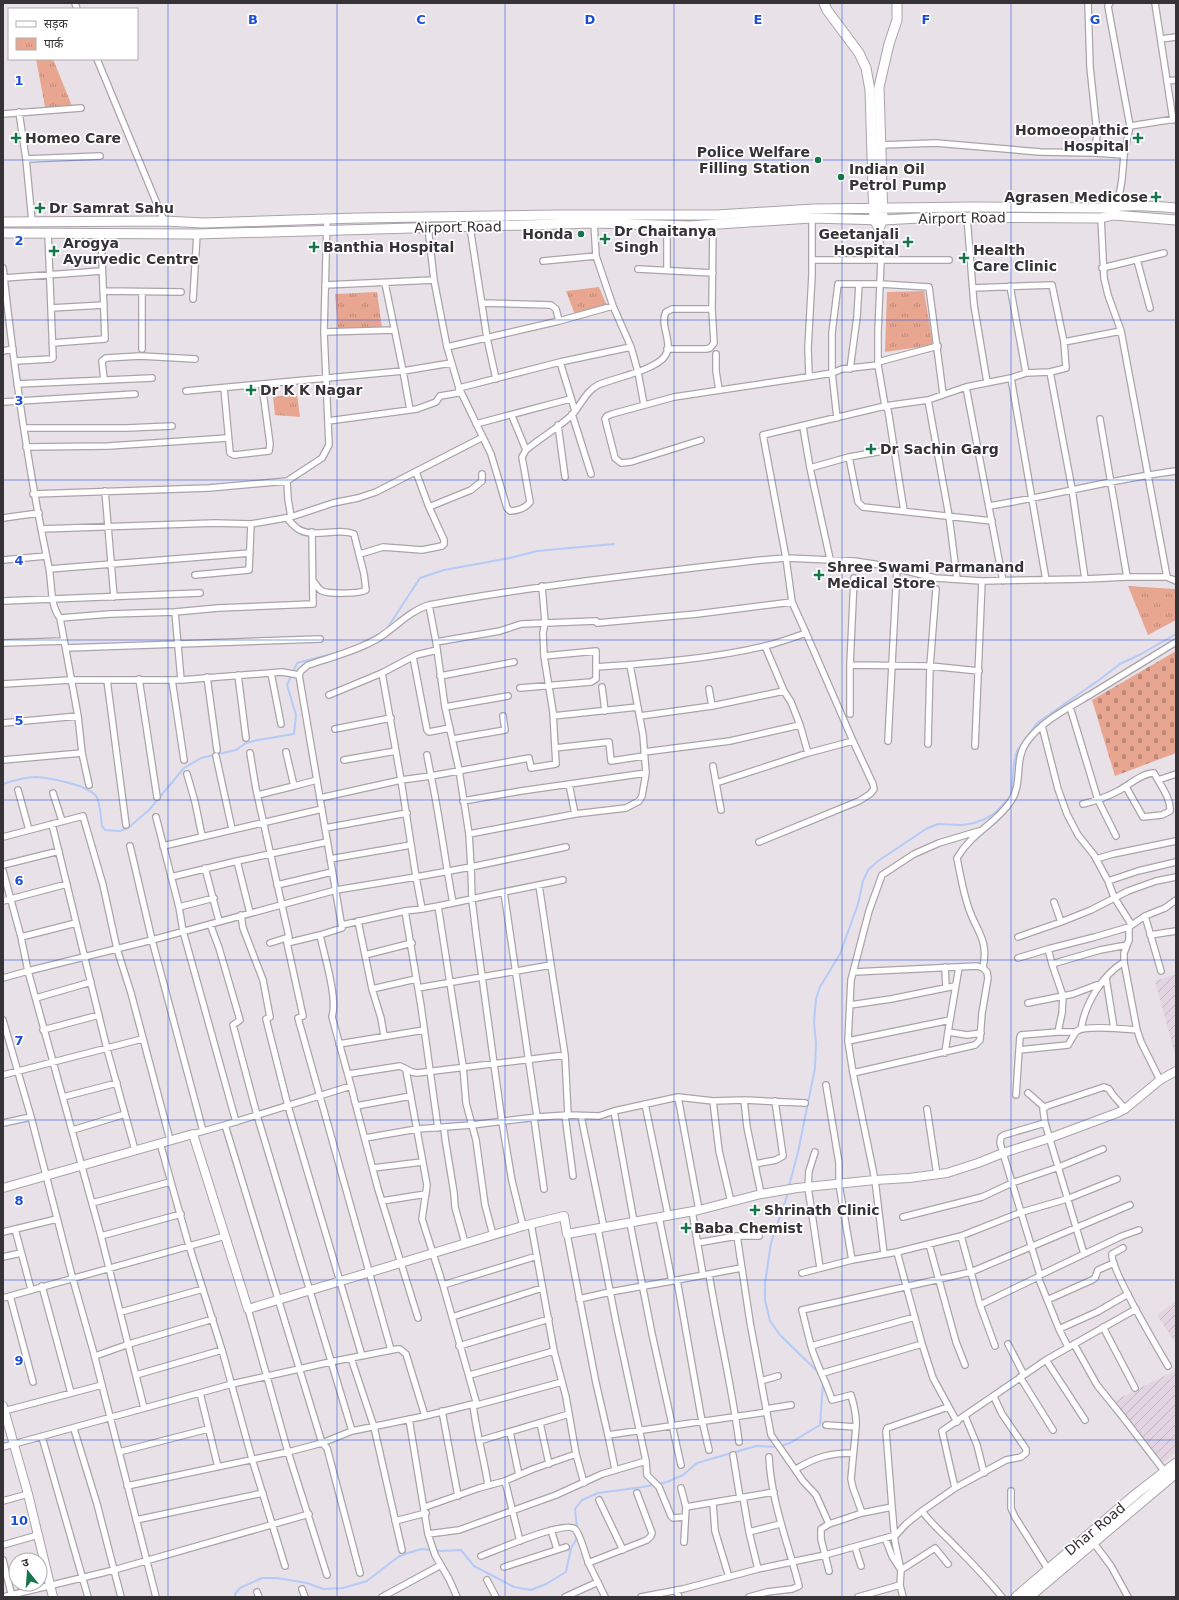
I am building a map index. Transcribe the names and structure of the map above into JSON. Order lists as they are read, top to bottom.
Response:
{
  "streets": {
    "main road": ["Airport Road", "Dhar Road"]
  },
  "places": {
    "health": [
      "Homeo Care",
      "Homoeopathic Hospital",
      "Agrasen Medicose",
      "Dr Samrat Sahu",
      "Dr Chaitanya Singh",
      "Geetanjali Hospital",
      "Banthia Hospital",
      "Arogya Ayurvedic Centre",
      "Health Care Clinic",
      "Dr K K Nagar",
      "Dr Sachin Garg",
      "Shree Swami Parmanand Medical Store",
      "Shrinath Clinic",
      "Baba Chemist"
    ],
    "other": ["Police Welfare Filling Station", "Indian Oil Petrol Pump", "Honda"]
  },
  "legend": ["सड़क", "पार्क"],
  "north": "top",
  "grid": {
    "columns": [
      "B",
      "C",
      "D",
      "E",
      "F",
      "G"
    ],
    "rows": [
      "1",
      "2",
      "3",
      "4",
      "5",
      "6",
      "7",
      "8",
      "9",
      "10"
    ]
  }
}
